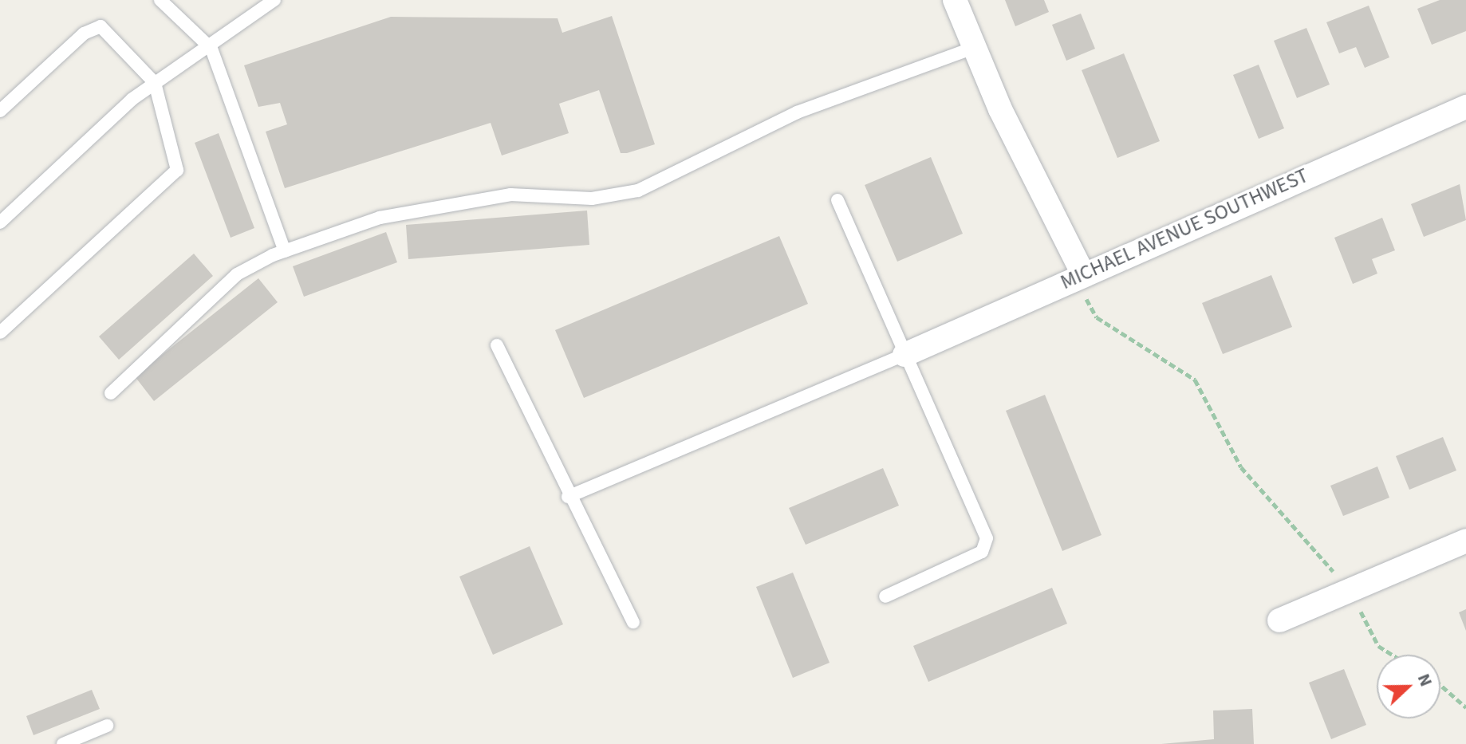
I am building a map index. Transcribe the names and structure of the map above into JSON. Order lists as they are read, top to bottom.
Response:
{
  "streets": {
    "street": ["MICHAEL AVENUE SOUTHWEST"]
  },
  "north": "right"
}
